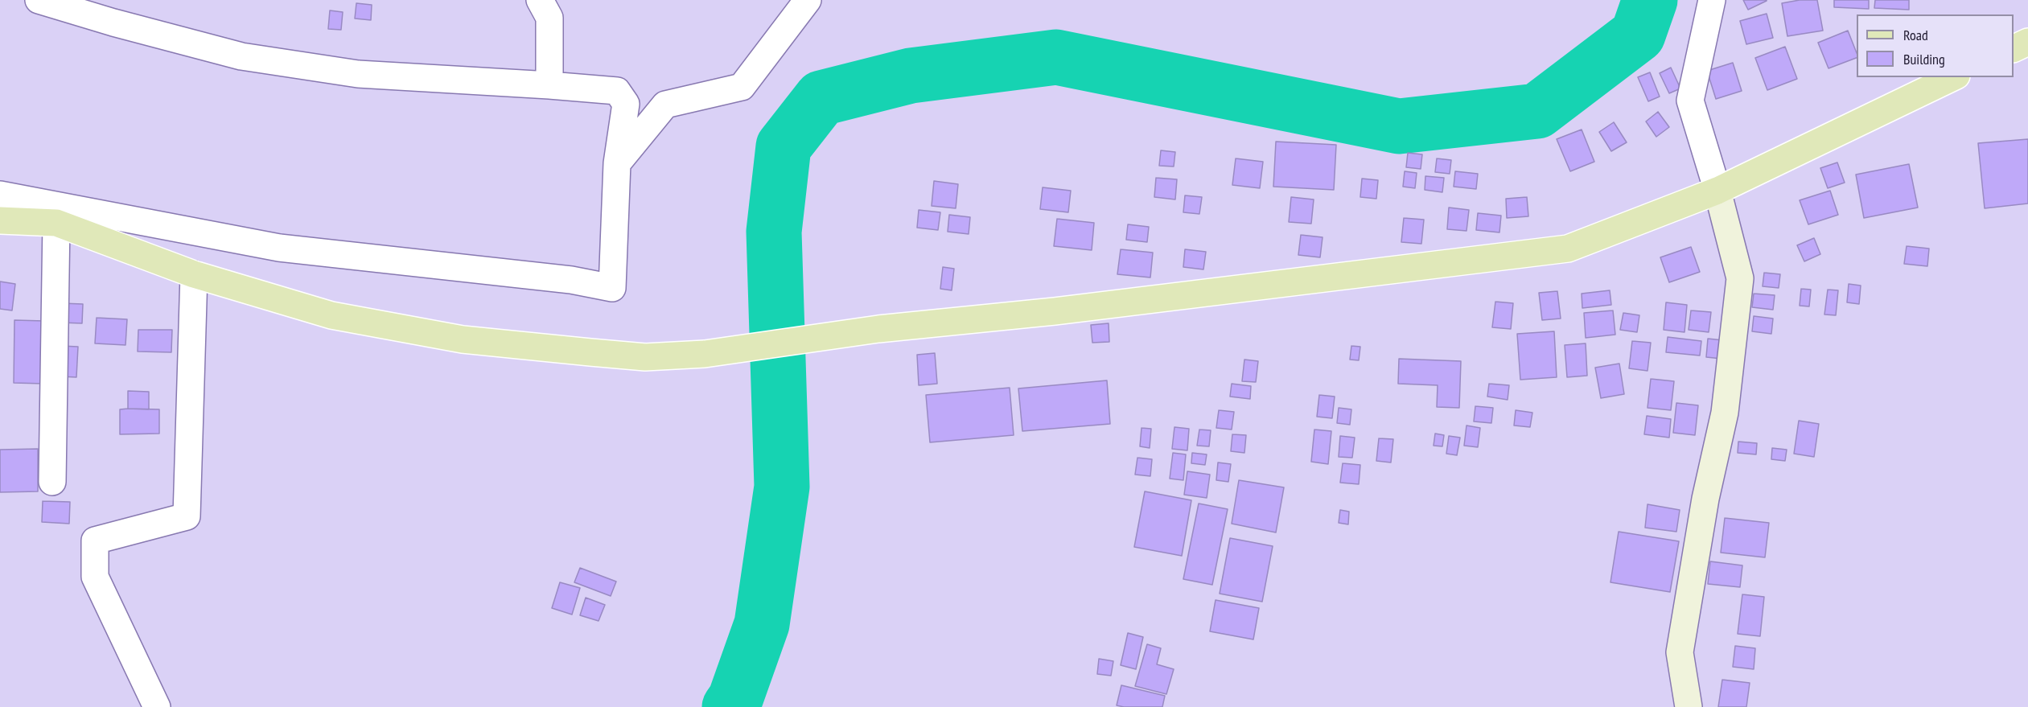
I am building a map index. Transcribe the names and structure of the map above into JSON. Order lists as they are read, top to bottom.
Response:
{
  "legend": ["Road", "Building"]
}
